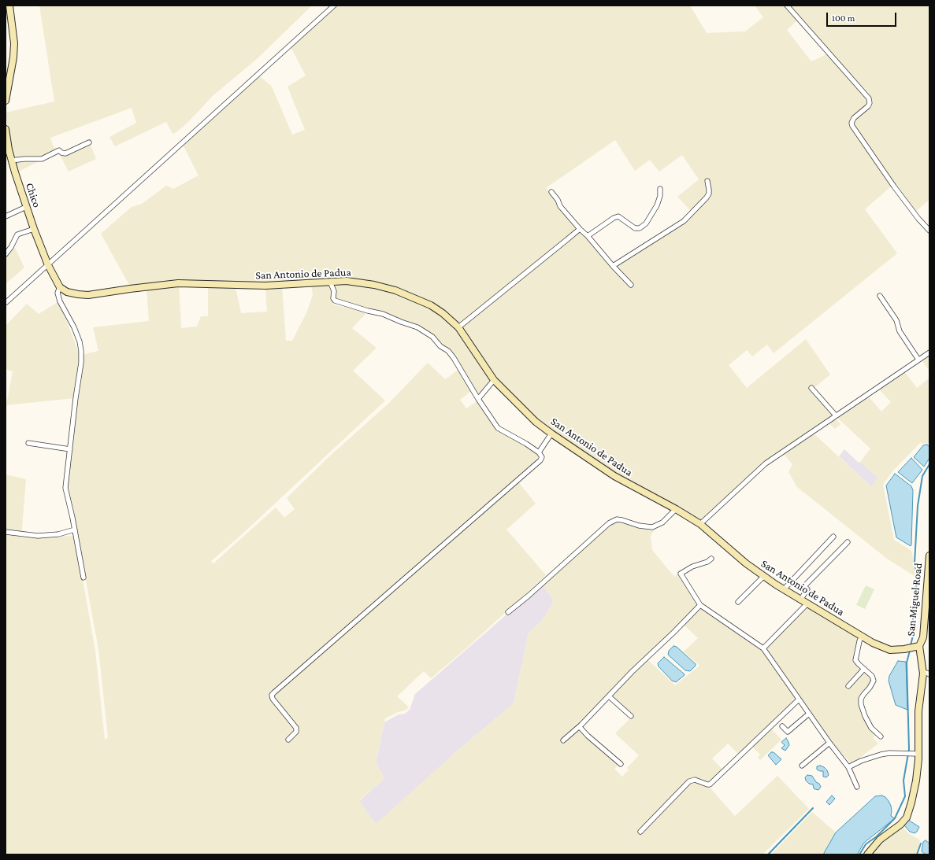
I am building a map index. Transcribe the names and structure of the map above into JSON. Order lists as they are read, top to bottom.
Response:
{
  "streets": {
    "street": ["Chico", "San Antonio de Padua", "San Miguel Road"]
  },
  "crossings": [
    ["San Antonio de Padua", "San Miguel Road"]
  ],
  "scale_bar": "100 m"
}
